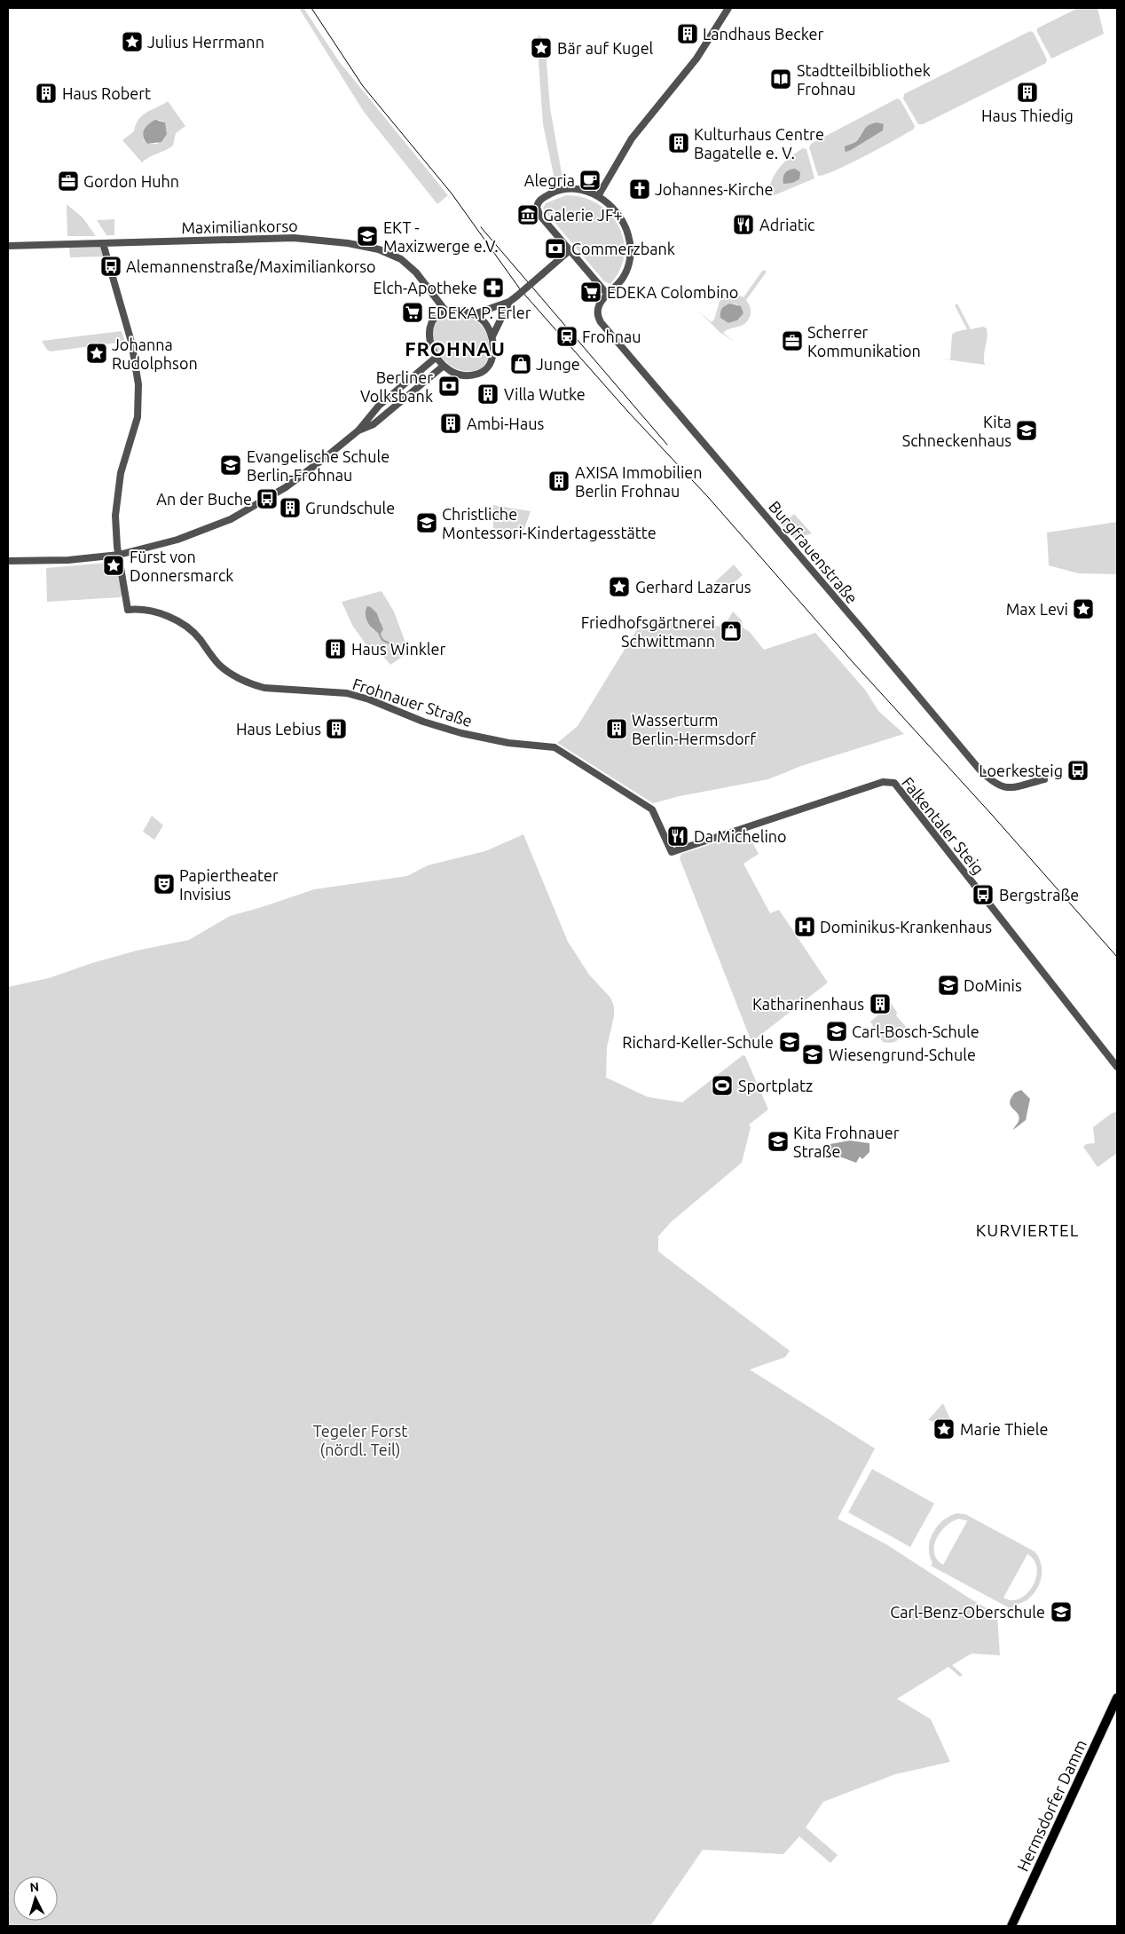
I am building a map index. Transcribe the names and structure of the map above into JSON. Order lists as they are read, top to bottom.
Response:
{
  "streets": {
    "main road": ["Hermsdorfer Damm"],
    "street": [
      "Maximiliankorso",
      "Burgfrauenstraße",
      "Frohnauer Straße",
      "Falkentaler Steig"
    ]
  },
  "crossings": [
    ["Frohnauer Straße", "Falkentaler Steig"]
  ],
  "districts": ["FROHNAU", "KURVIERTEL"],
  "parks": ["Tegeler Forst (nördl. Teil)"],
  "places": {
    "building": [
      "Landhaus Becker",
      "Haus Thiedig",
      "Haus Robert",
      "Kulturhaus Centre Bagatelle e. V.",
      "Villa Wutke",
      "Ambi-Haus",
      "AXISA Immobilien Berlin Frohnau",
      "Grundschule",
      "Haus Winkler",
      "Haus Lebius",
      "Wasserturm Berlin-Hermsdorf",
      "Katharinenhaus"
    ],
    "place": [
      "Julius Herrmann",
      "Bär auf Kugel",
      "Johanna Rudolphson",
      "Fürst von Donnersmarck",
      "Gerhard Lazarus",
      "Max Levi",
      "Marie Thiele"
    ],
    "library": ["Stadtteilbibliothek Frohnau"],
    "cafe": ["Alegria"],
    "office": ["Gordon Huhn", "Scherrer Kommunikation"],
    "church": ["Johannes-Kirche"],
    "museum": ["Galerie JF+"],
    "restaurant": ["Adriatic", "Da Michelino"],
    "school or university": [
      "EKT - Maxizwerge e.V.",
      "Kita Schneckenhaus",
      "Evangelische Schule Berlin-Frohnau",
      "Christliche Montessori-Kindertagesstätte",
      "DoMinis",
      "Carl-Bosch-Schule",
      "Richard-Keller-Schule",
      "Wiesengrund-Schule",
      "Kita Frohnauer Straße",
      "Carl-Benz-Oberschule"
    ],
    "bank": ["Commerzbank", "Berliner Volksbank"],
    "bus stop": [
      "Alemannenstraße/Maximiliankorso",
      "An der Buche",
      "Loerkesteig",
      "Bergstraße"
    ],
    "pharmacy": ["Elch-Apotheke"],
    "supermarket": ["EDEKA Colombino", "EDEKA P. Erler"],
    "station": ["Frohnau"],
    "shop": ["Junge", "Friedhofsgärtnerei Schwittmann"],
    "theatre": ["Papiertheater Invisius"],
    "hospital": ["Dominikus-Krankenhaus"],
    "sports": ["Sportplatz"]
  },
  "north": "top"
}
